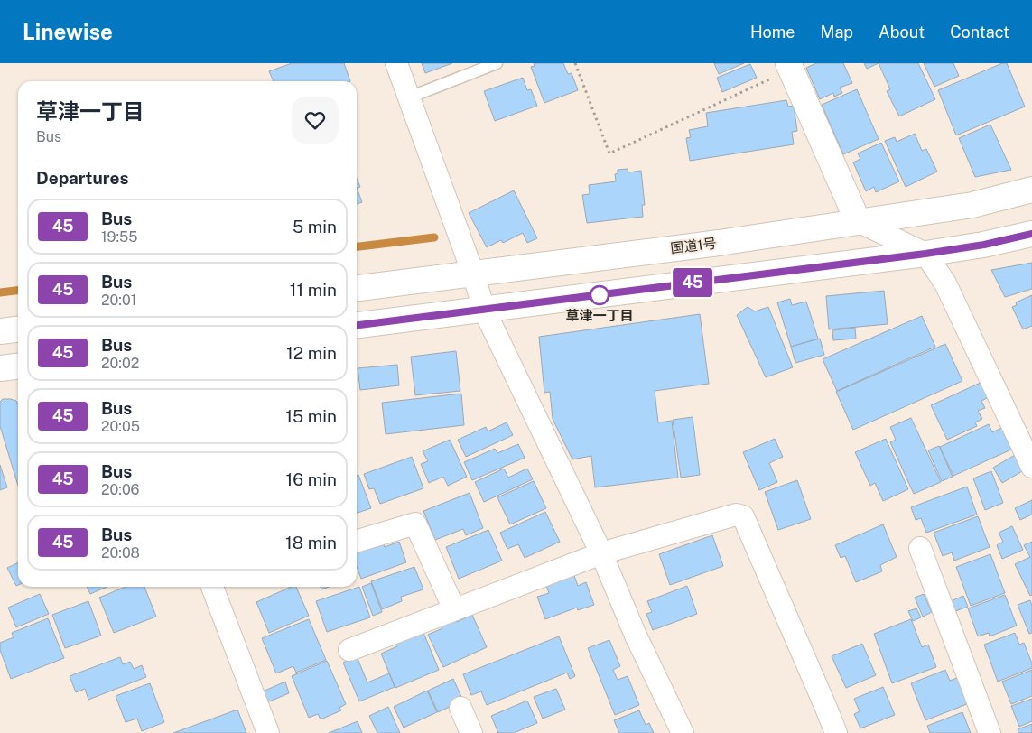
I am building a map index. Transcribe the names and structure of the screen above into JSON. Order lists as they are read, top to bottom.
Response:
{
  "streets": {
    "main road": ["国道1号"]
  },
  "places": ["草津一丁目"],
  "lines": ["bus line 45"],
  "page": {
    "header": "Linewise",
    "nav": [
      "Home",
      "Map",
      "About",
      "Contact"
    ],
    "on_map": "45",
    "heading": [
      ["草津一丁目", "Bus"],
      "Departures"
    ],
    "list": [
      {
        "mark": "45",
        "name": "Bus",
        "note": "19:55",
        "value": "5 min"
      },
      {
        "mark": "45",
        "name": "Bus",
        "note": "20:01",
        "value": "11 min"
      },
      {
        "mark": "45",
        "name": "Bus",
        "note": "20:02",
        "value": "12 min"
      },
      {
        "mark": "45",
        "name": "Bus",
        "note": "20:05",
        "value": "15 min"
      },
      {
        "mark": "45",
        "name": "Bus",
        "note": "20:06",
        "value": "16 min"
      },
      {
        "mark": "45",
        "name": "Bus",
        "note": "20:08",
        "value": "18 min"
      }
    ]
  }
}
